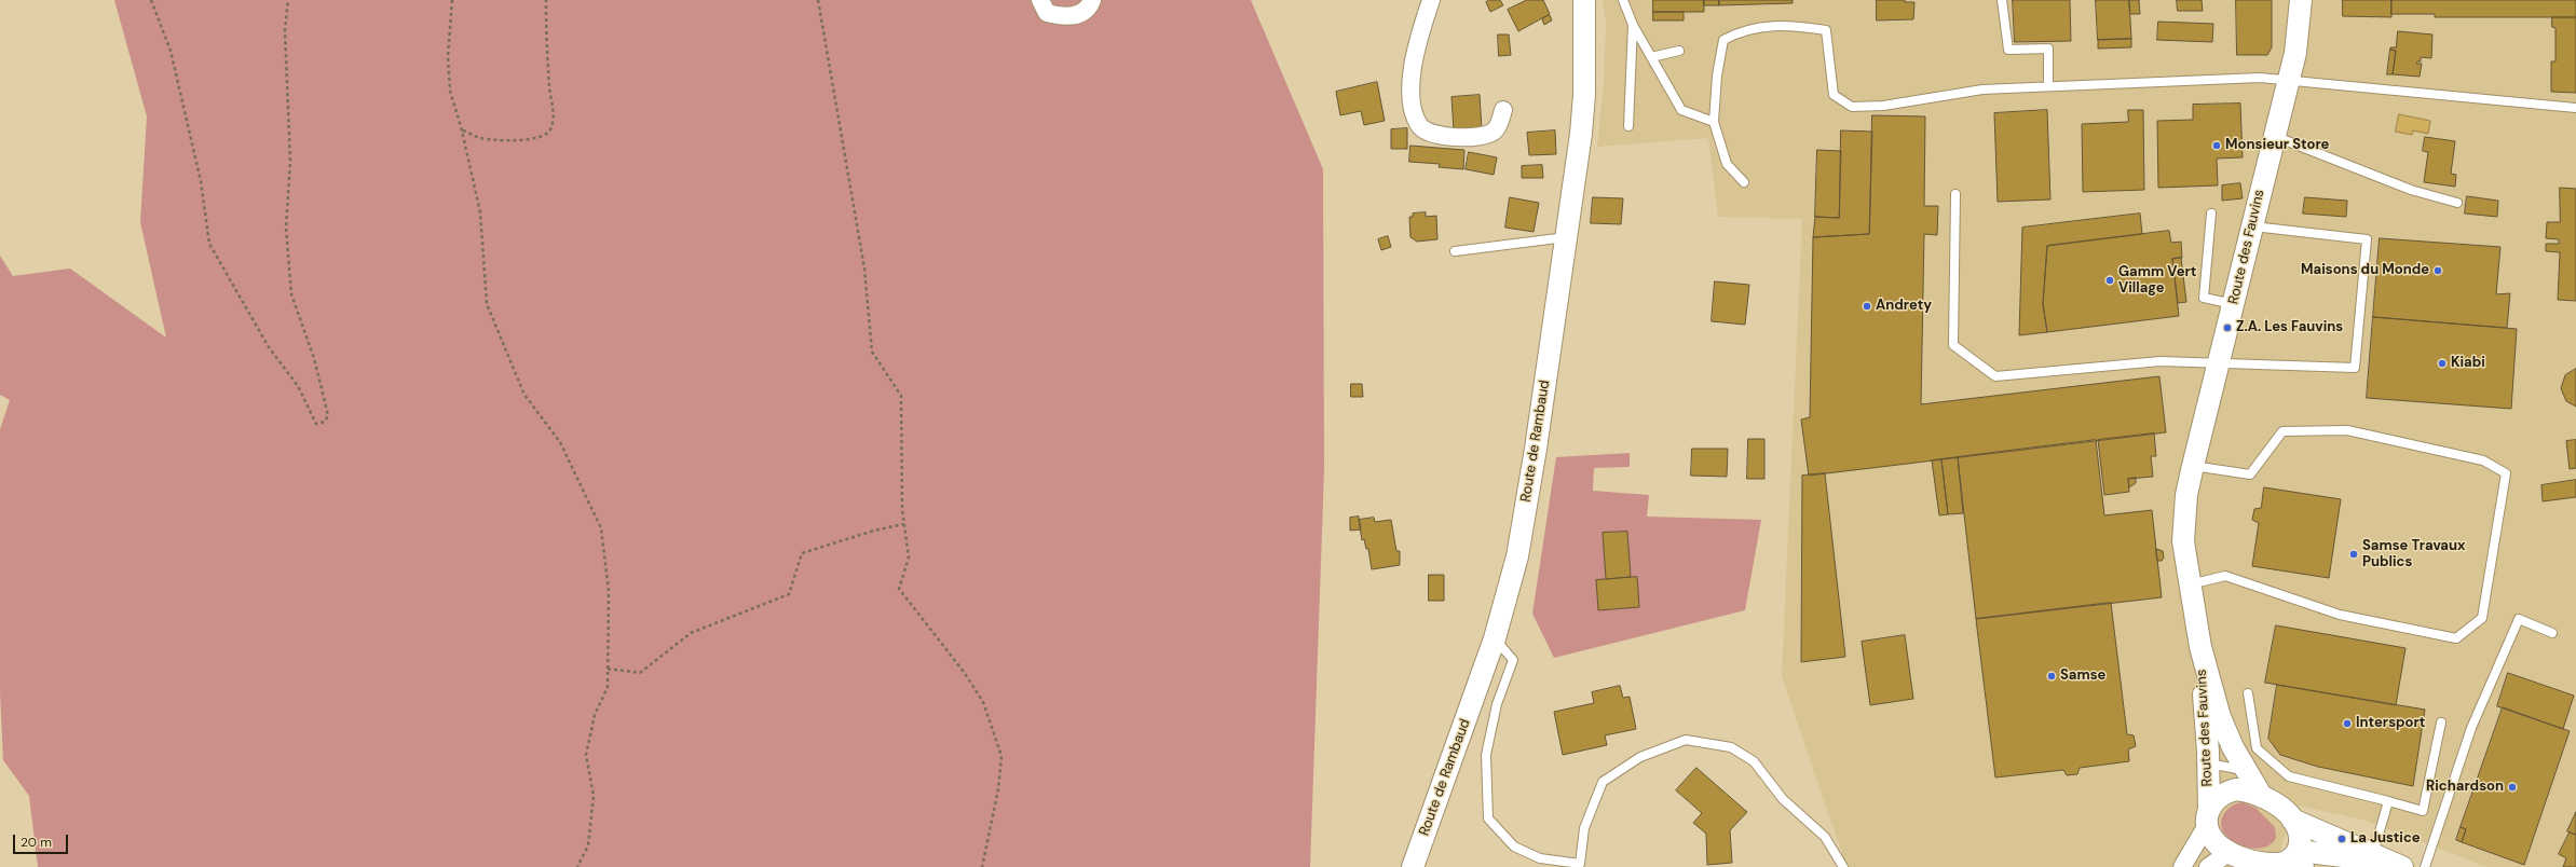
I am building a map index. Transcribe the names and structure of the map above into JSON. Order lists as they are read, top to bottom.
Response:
{
  "streets": {
    "street": ["Route des Fauvins", "Route de Rambaud"]
  },
  "places": [
    "Monsieur Store",
    "Maisons du Monde",
    "Gamm Vert Village",
    "Andrety",
    "Z.A. Les Fauvins",
    "Kiabi",
    "Samse Travaux Publics",
    "Samse",
    "Intersport",
    "Richardson",
    "La Justice"
  ],
  "scale_bar": "20 m"
}
